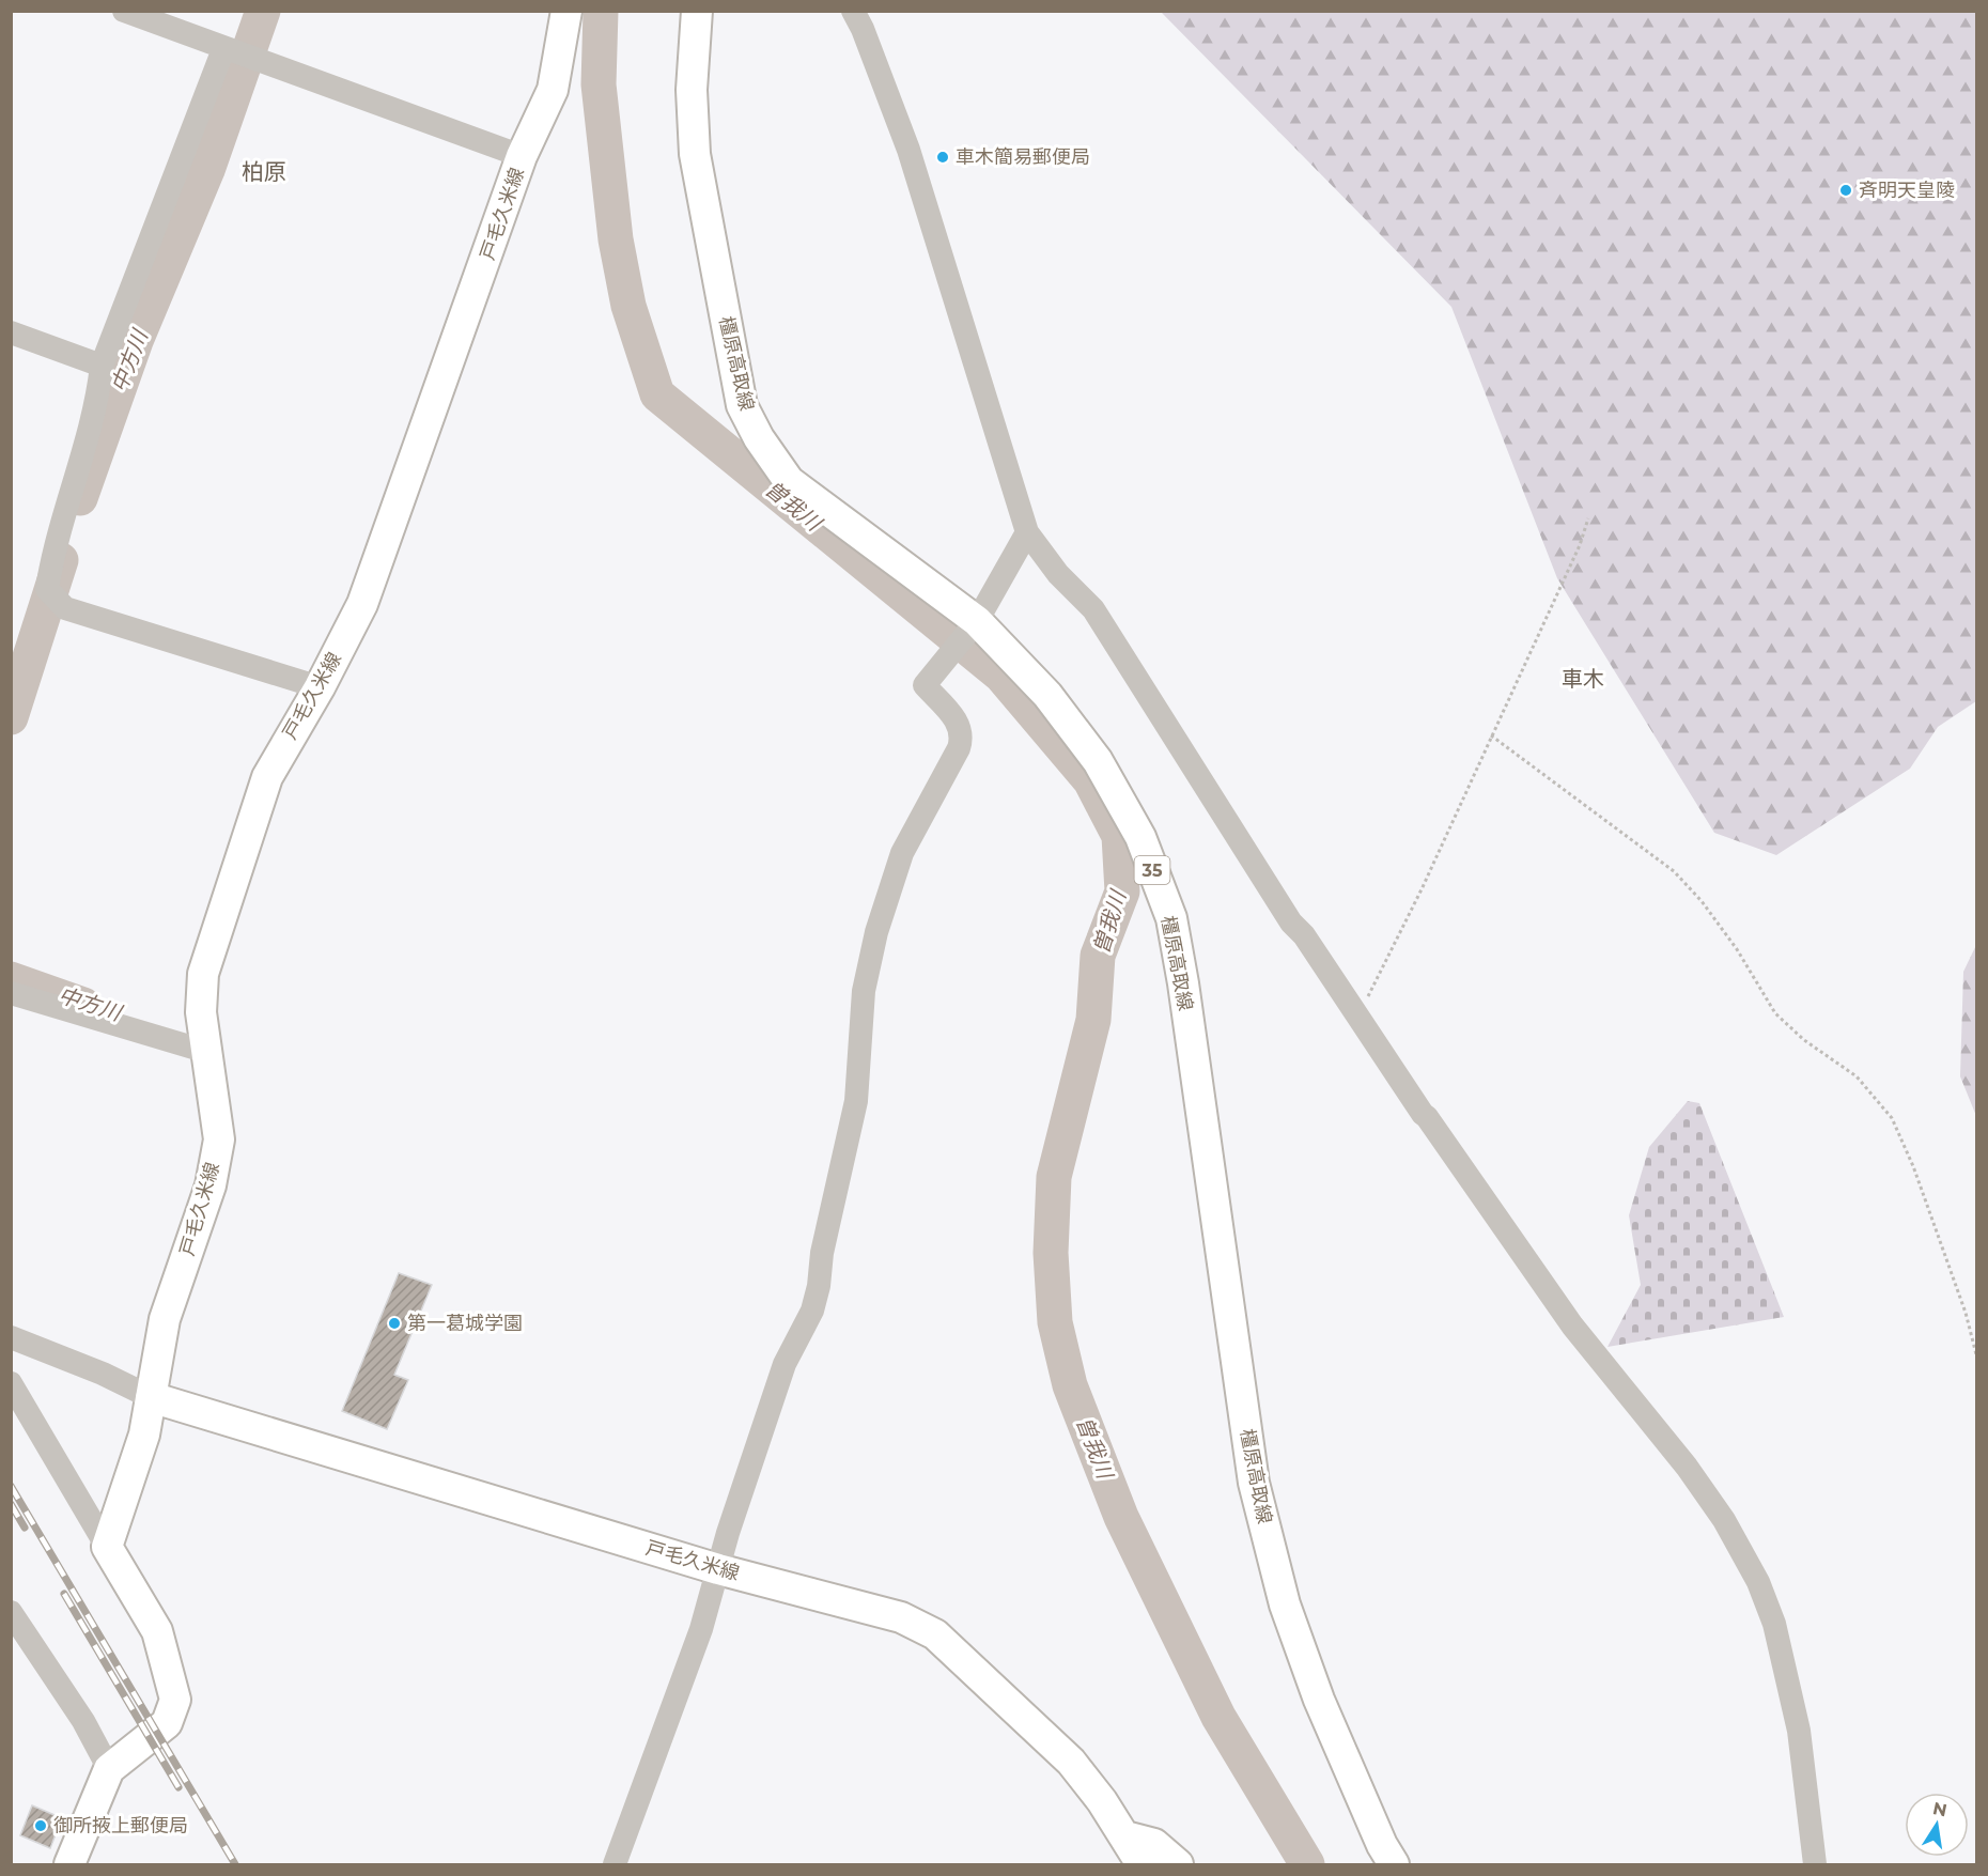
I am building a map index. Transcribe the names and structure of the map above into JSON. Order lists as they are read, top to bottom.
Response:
{
  "streets": {
    "main road": ["戸毛久米線", "橿原高取線", "35"]
  },
  "districts": ["柏原", "車木"],
  "water": ["中方川", "曽我川"],
  "places": [
    "車木簡易郵便局",
    "斉明天皇陵",
    "第一葛城学園",
    "御所掖上郵便局"
  ],
  "north": "top"
}
